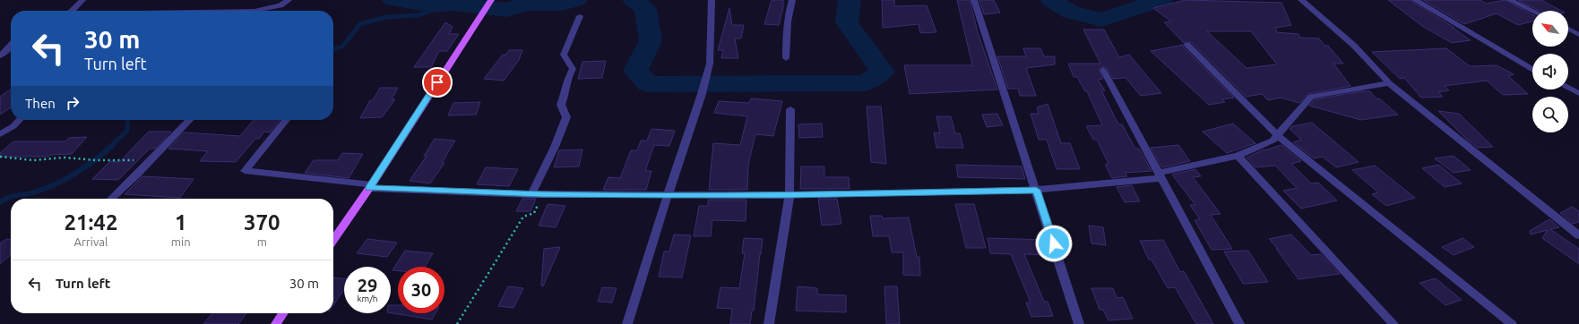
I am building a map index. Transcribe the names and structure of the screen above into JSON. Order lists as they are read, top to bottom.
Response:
{
  "north": "top left",
  "page": {
    "turn": ["30 m", "Turn left"],
    "then": "Then",
    "eta": [
      "21:42",
      "Arrival",
      "1",
      "min",
      "370",
      "m"
    ],
    "list": [
      {
        "name": "Turn left",
        "value": "30 m"
      }
    ],
    "speed": "29 km/h",
    "limit": "30"
  }
}
